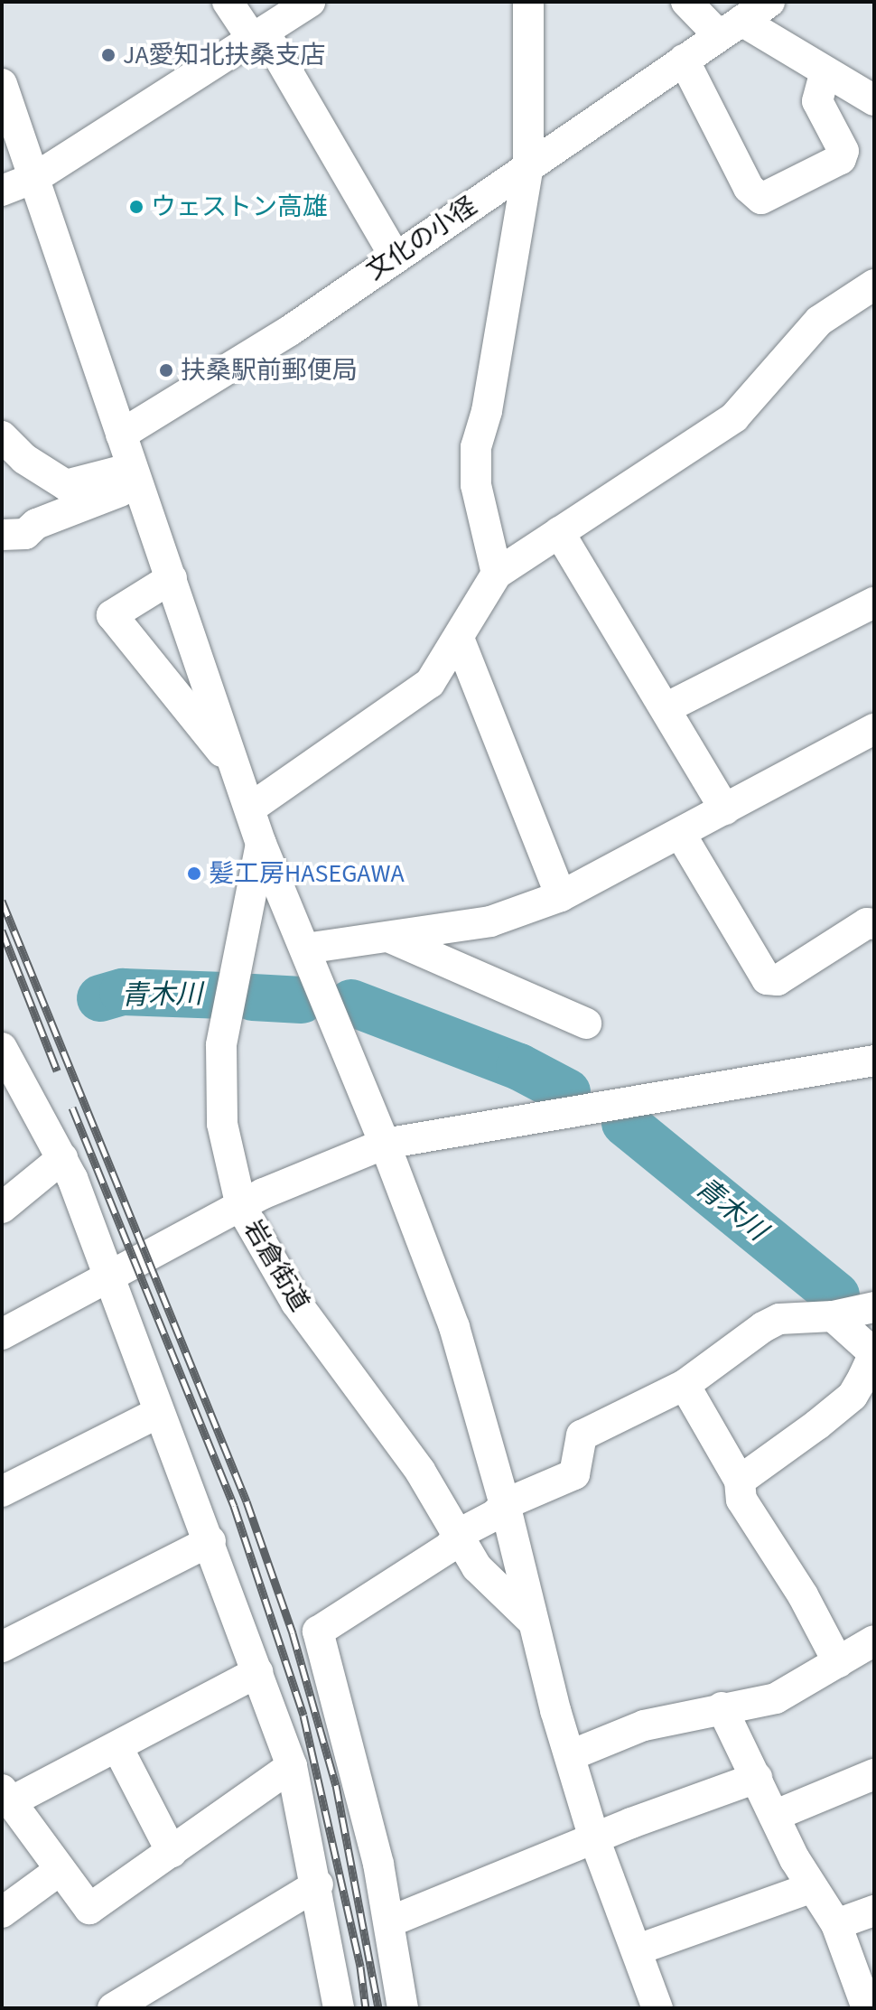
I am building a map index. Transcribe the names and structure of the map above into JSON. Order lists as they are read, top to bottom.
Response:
{
  "streets": {
    "street": ["文化の小径", "岩倉街道"]
  },
  "water": ["青木川"],
  "places": [
    "JA愛知北扶桑支店",
    "ウェストン高雄",
    "扶桑駅前郵便局",
    "髪工房HASEGAWA"
  ]
}
